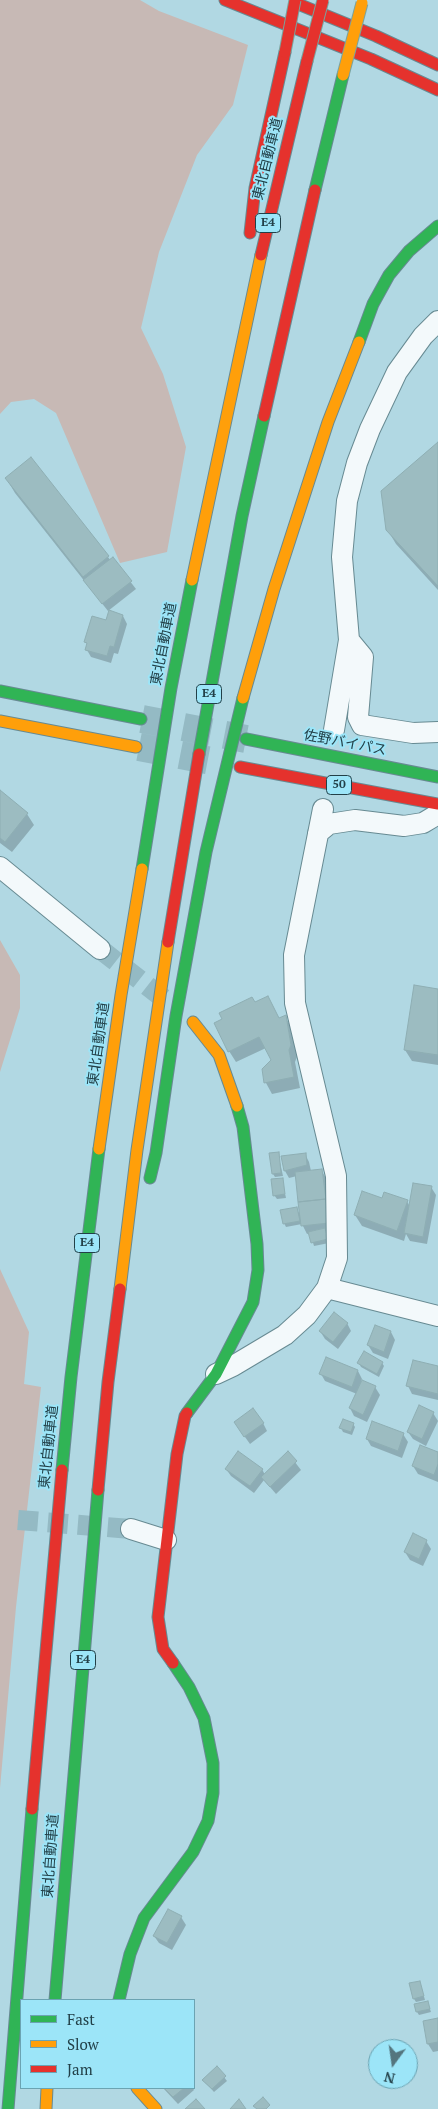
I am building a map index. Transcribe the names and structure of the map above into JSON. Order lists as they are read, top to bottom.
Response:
{
  "streets": {
    "main road": [
      "東北自動車道",
      "E4",
      "佐野バイパス",
      "50"
    ]
  },
  "legend": ["Fast", "Slow", "Jam"],
  "north": "bottom"
}
